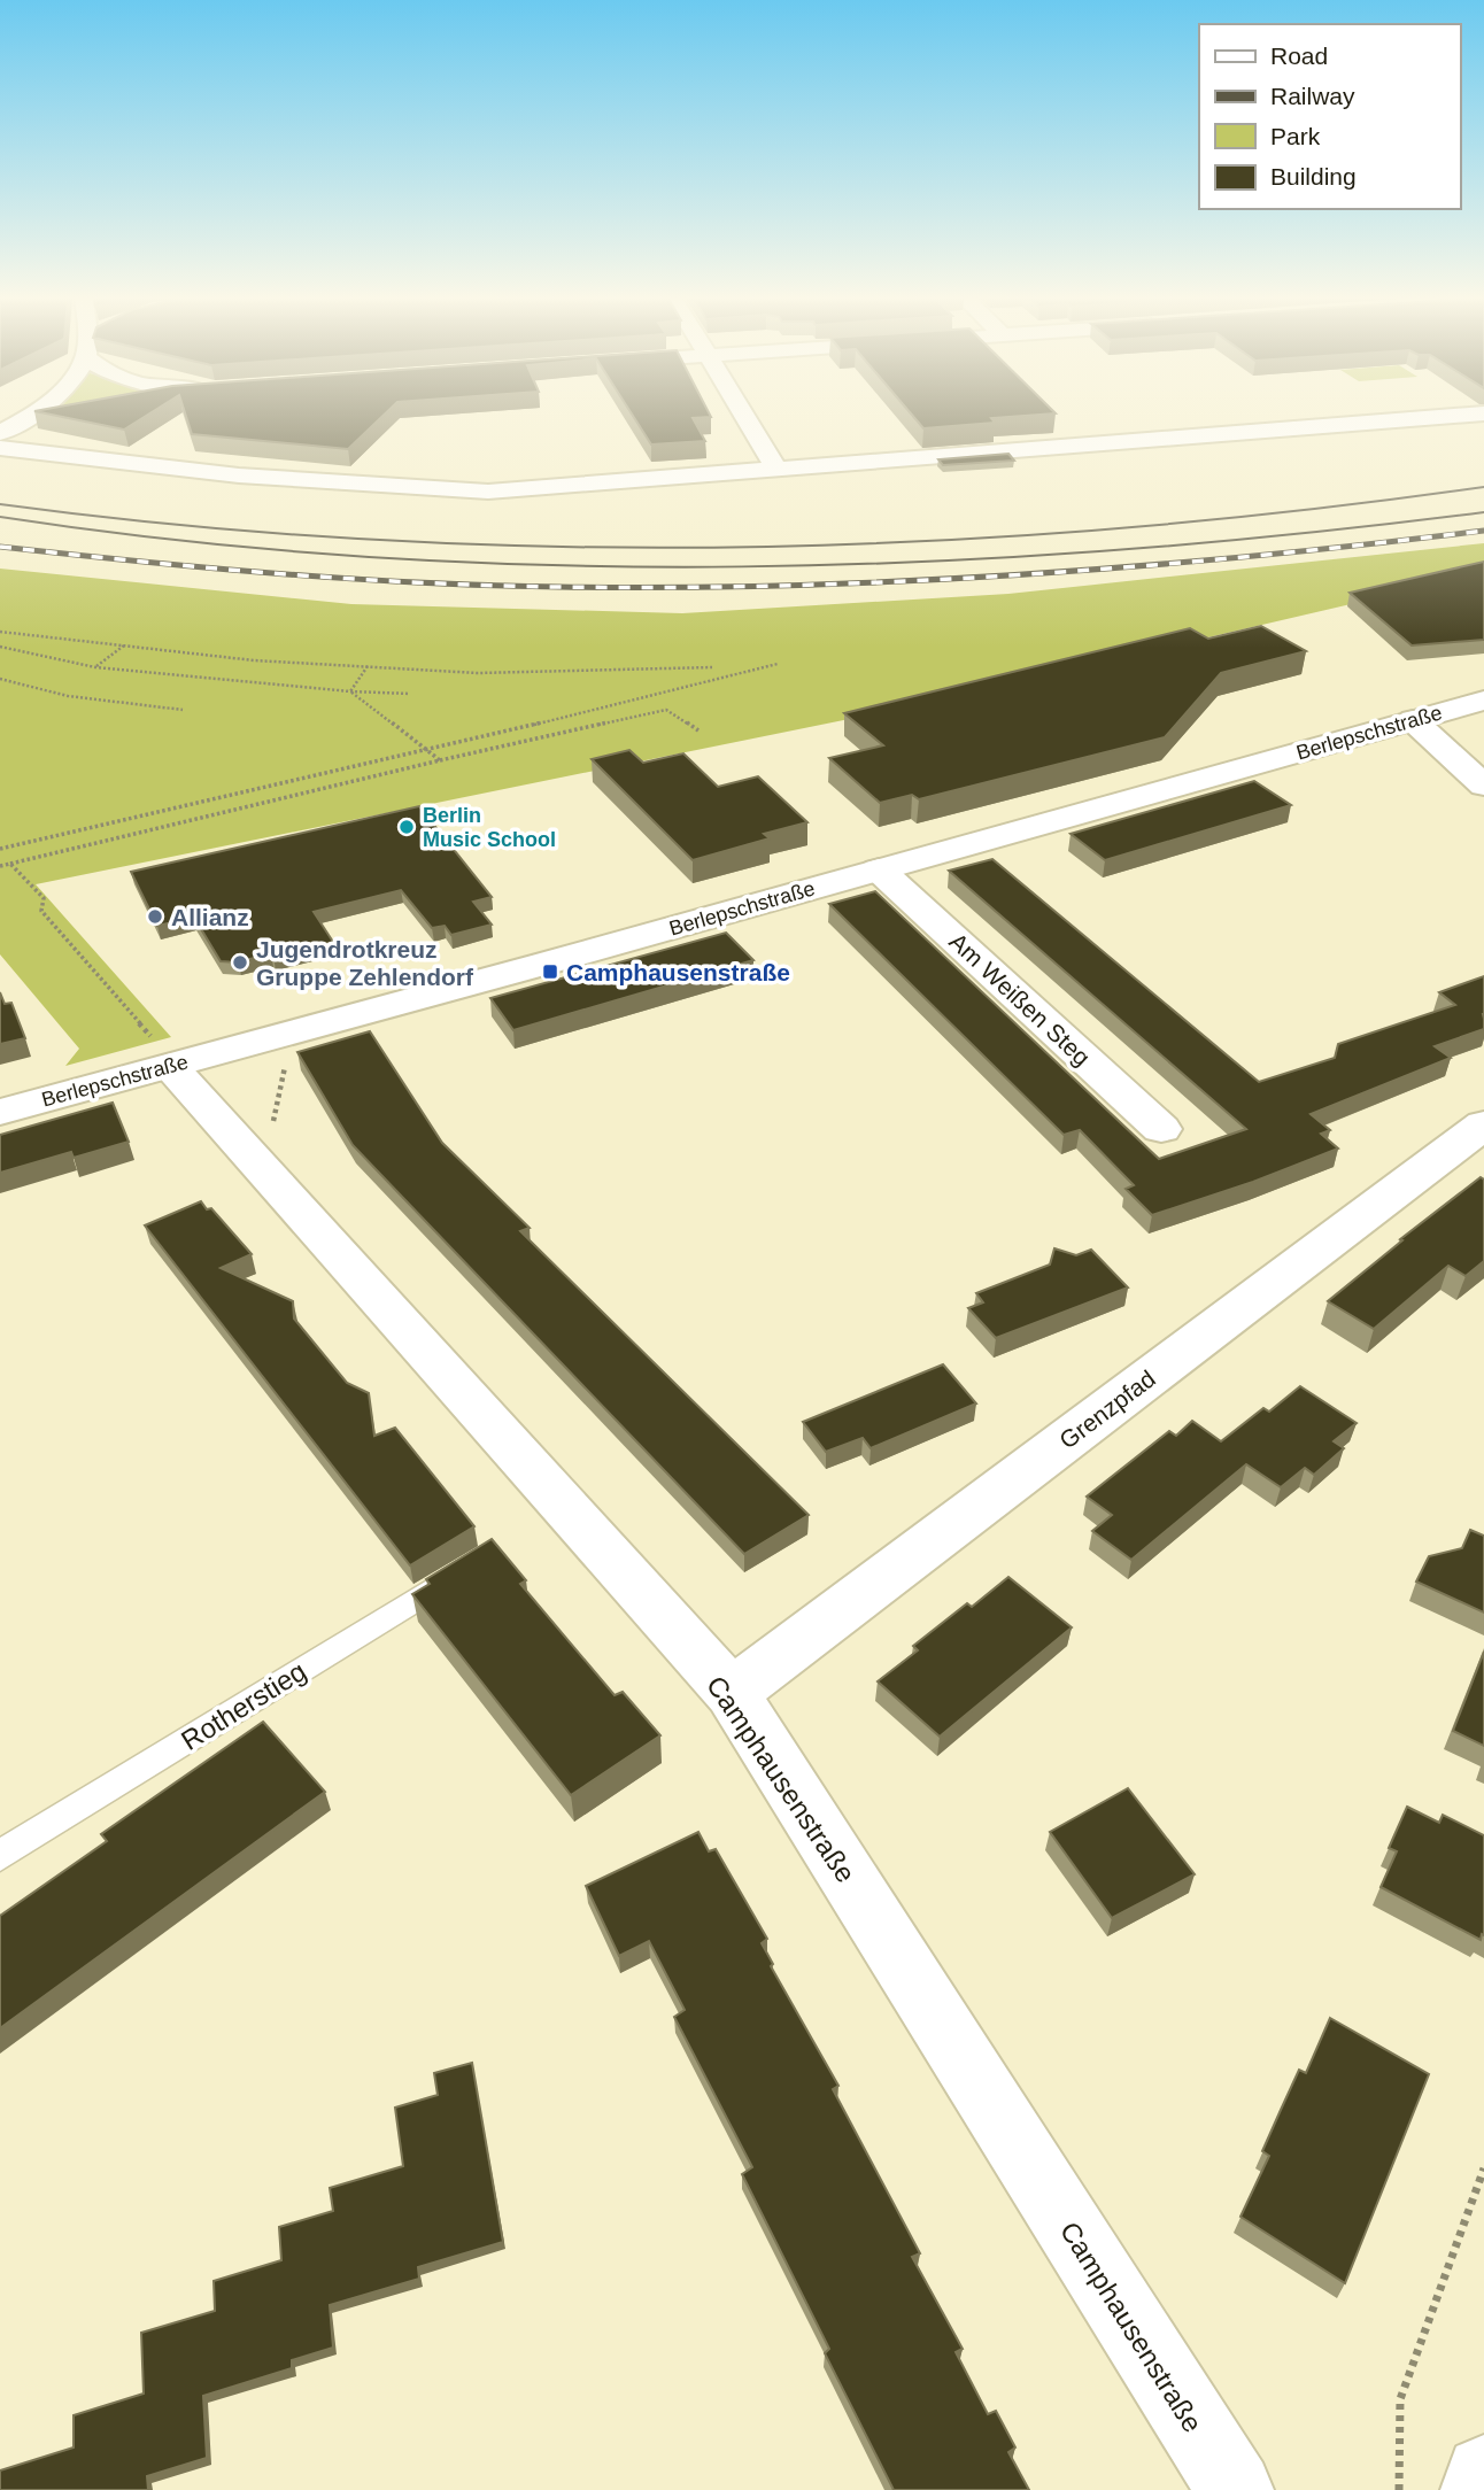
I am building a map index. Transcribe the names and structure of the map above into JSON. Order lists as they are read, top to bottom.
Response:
{
  "streets": {
    "street": [
      "Berlepschstraße",
      "Am Weißen Steg",
      "Grenzpfad",
      "Camphausenstraße"
    ],
    "lane": ["Rotherstieg"]
  },
  "crossings": [
    ["Berlepschstraße", "Am Weißen Steg"],
    ["Berlepschstraße", "Camphausenstraße"],
    ["Grenzpfad", "Camphausenstraße"]
  ],
  "places": {
    "other": ["Berlin Music School", "Allianz", "Jugendrotkreuz Gruppe Zehlendorf"],
    "transit": ["Camphausenstraße"]
  },
  "legend": [
    "Road",
    "Railway",
    "Park",
    "Building"
  ]
}
